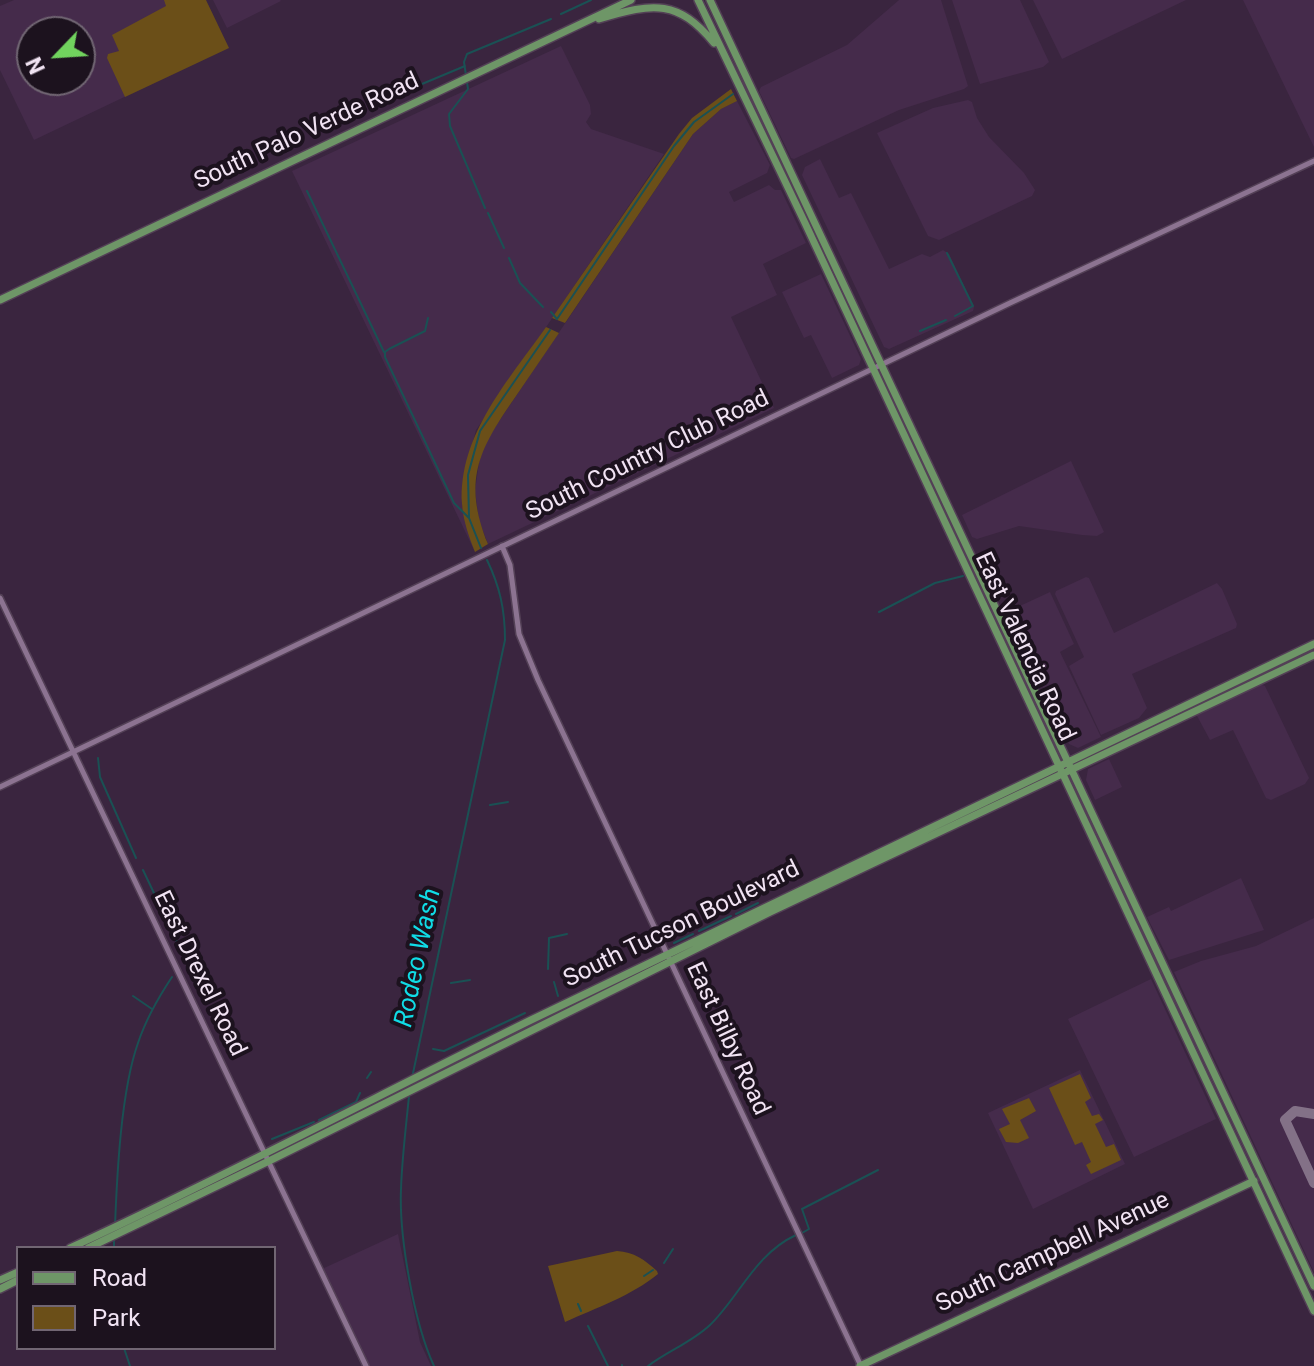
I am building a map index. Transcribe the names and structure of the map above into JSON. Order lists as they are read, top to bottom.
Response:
{
  "streets": {
    "main road": [
      "South Palo Verde Road",
      "East Valencia Road",
      "South Tucson Boulevard",
      "South Campbell Avenue"
    ],
    "street": ["South Country Club Road", "East Drexel Road", "East Bilby Road"]
  },
  "crossings": [
    ["South Country Club Road", "East Valencia Road"],
    ["South Country Club Road", "East Drexel Road"],
    ["South Country Club Road", "East Bilby Road"],
    ["East Valencia Road", "South Tucson Boulevard"],
    ["East Valencia Road", "South Campbell Avenue"],
    ["South Tucson Boulevard", "East Drexel Road"],
    ["South Tucson Boulevard", "East Bilby Road"],
    ["East Bilby Road", "South Campbell Avenue"]
  ],
  "water": ["Rodeo Wash"],
  "legend": ["Road", "Park"],
  "north": "bottom left"
}
